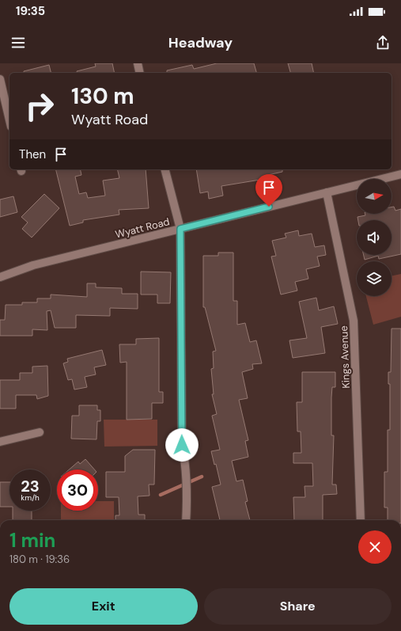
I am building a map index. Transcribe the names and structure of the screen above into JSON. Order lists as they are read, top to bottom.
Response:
{
  "streets": {
    "street": ["Wyatt Road", "Kings Avenue"]
  },
  "crossings": [
    ["Wyatt Road", "Kings Avenue"]
  ],
  "north": "right",
  "page": {
    "status": "19:35",
    "header": "Headway",
    "turn": ["130 m", "Wyatt Road"],
    "then": "Then",
    "speed": "23 km/h",
    "limit": "30",
    "heading": ["1 min", "180 m · 19:36"],
    "buttons": ["Exit", "Share"]
  }
}
